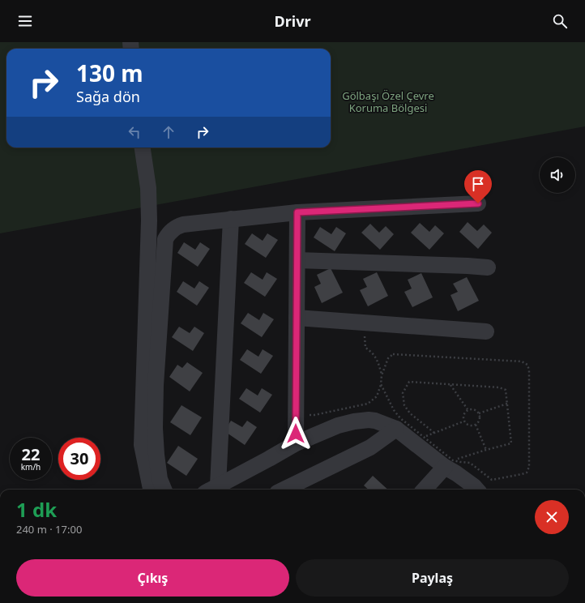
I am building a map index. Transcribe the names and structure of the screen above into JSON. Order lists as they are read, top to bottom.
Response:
{
  "parks": ["Gölbaşı Özel Çevre Koruma Bölgesi"],
  "page": {
    "header": "Drivr",
    "turn": ["130 m", "Sağa dön"],
    "speed": "22 km/h",
    "limit": "30",
    "heading": ["1 dk", "240 m · 17:00"],
    "buttons": ["Çıkış", "Paylaş"]
  }
}
